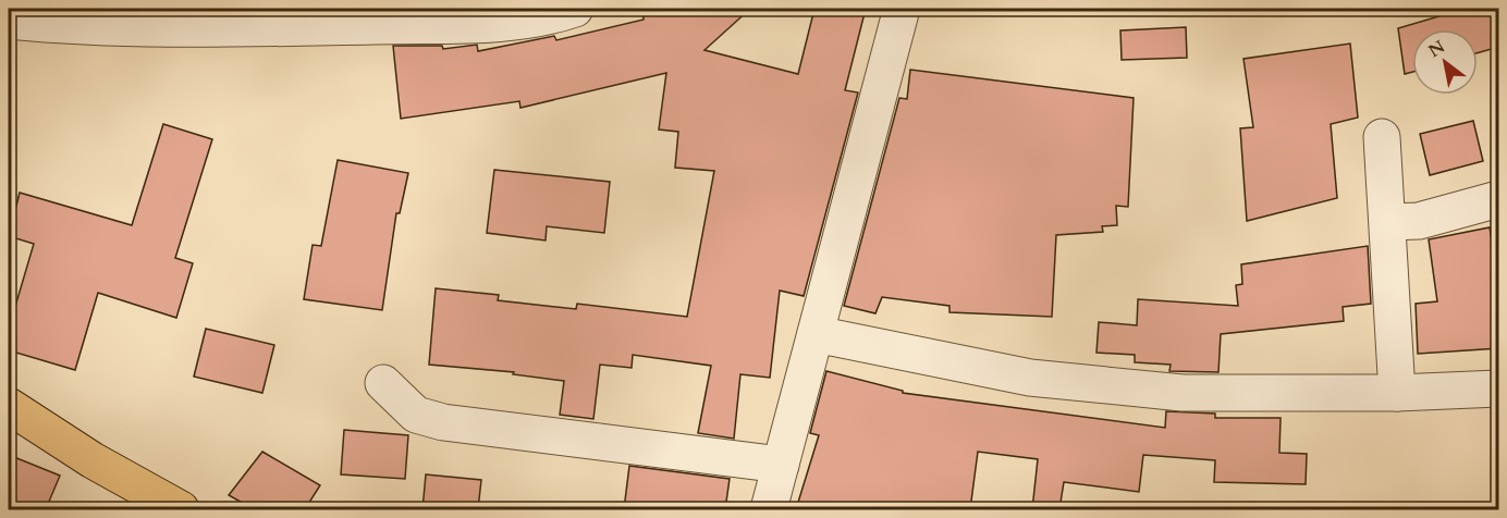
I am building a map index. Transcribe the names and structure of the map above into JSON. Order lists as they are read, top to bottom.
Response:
{
  "north": "top left"
}
